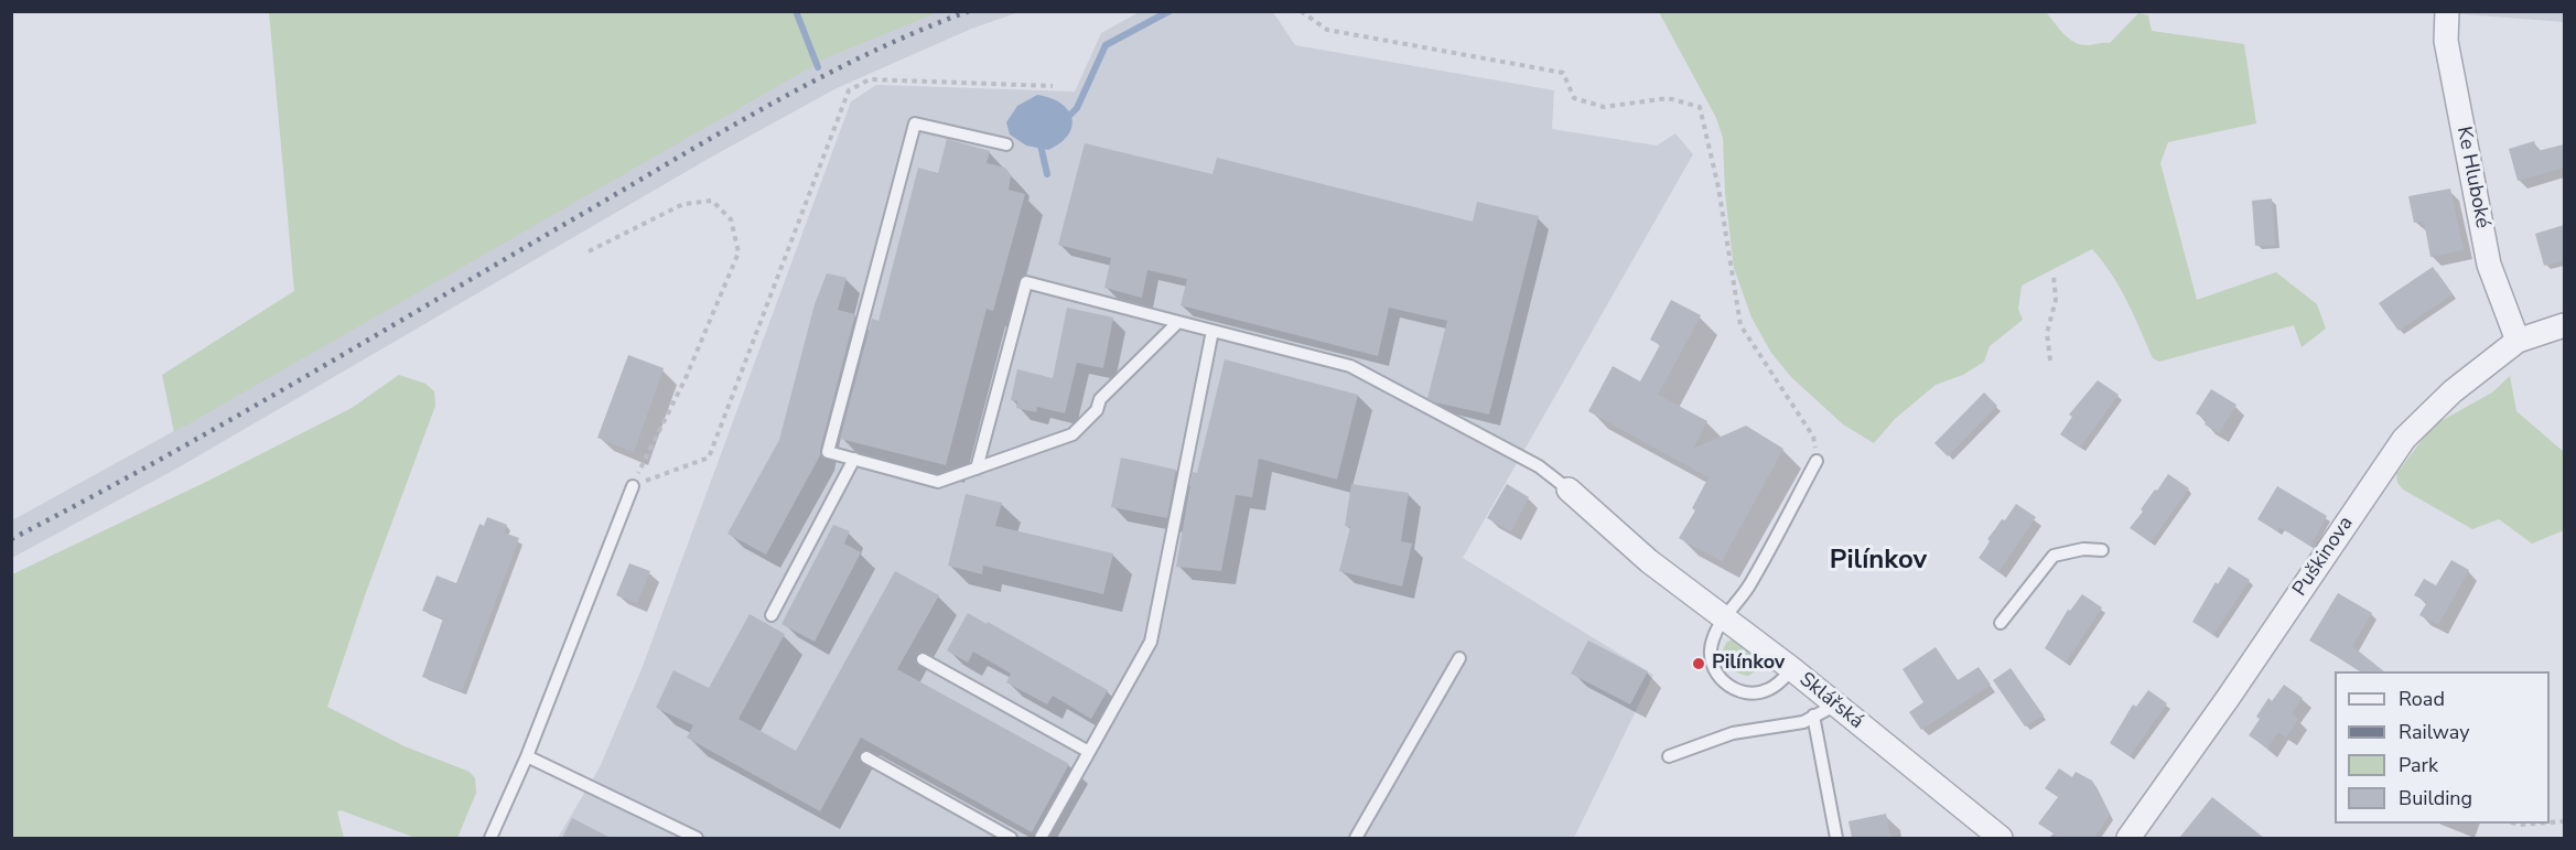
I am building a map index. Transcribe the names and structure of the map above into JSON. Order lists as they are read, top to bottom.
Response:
{
  "streets": {
    "street": ["Ke Hluboké", "Puškinova", "Sklářská"]
  },
  "crossings": [
    ["Ke Hluboké", "Puškinova"]
  ],
  "districts": ["Pilínkov"],
  "places": ["Pilínkov"],
  "legend": [
    "Road",
    "Railway",
    "Park",
    "Building"
  ]
}
